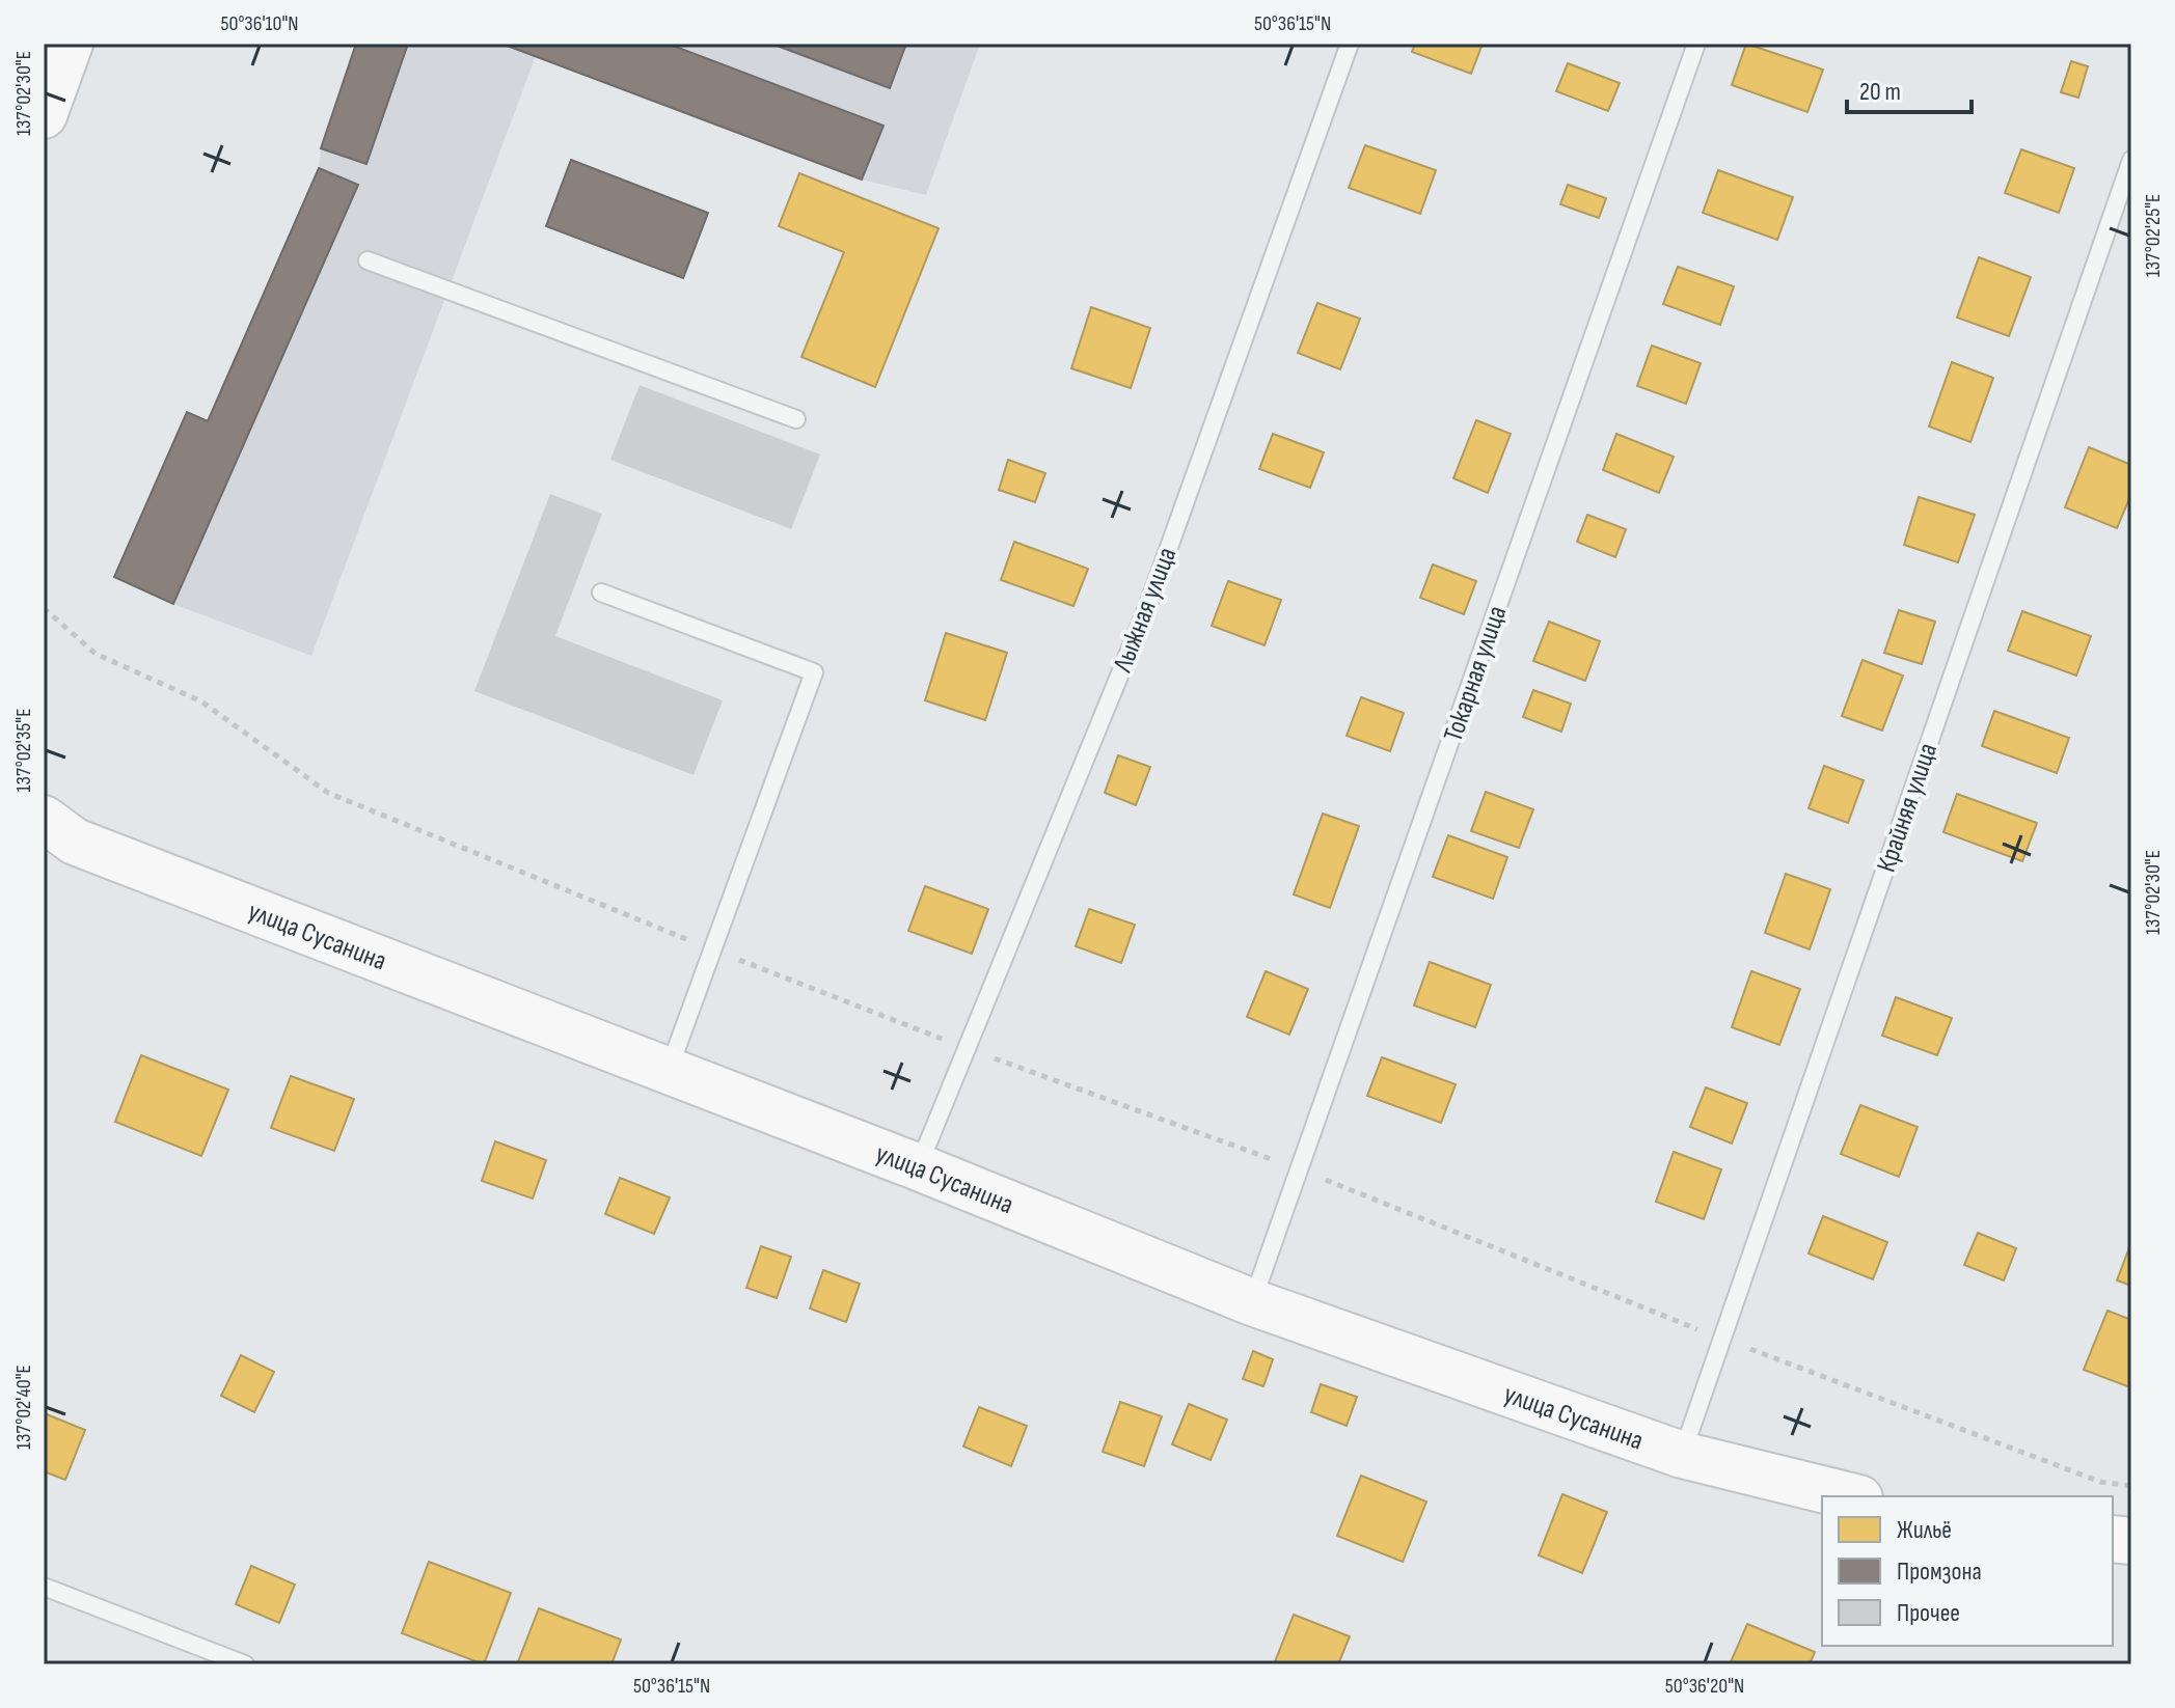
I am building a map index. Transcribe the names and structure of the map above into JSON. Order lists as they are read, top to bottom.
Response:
{
  "streets": {
    "street": ["улица Сусанина"],
    "lane": ["Лыжная улица", "Токарная улица", "Крайняя улица"]
  },
  "crossings": [
    ["Лыжная улица", "улица Сусанина"],
    ["Токарная улица", "улица Сусанина"],
    ["Крайняя улица", "улица Сусанина"]
  ],
  "legend": ["Жильё", "Промзона", "Прочее"],
  "scale_bar": "20 m",
  "coordinates": [
    "50°36'10\"N",
    "50°36'15\"N",
    "137°02'30\"E",
    "137°02'25\"E",
    "137°02'35\"E",
    "137°02'40\"E",
    "50°36'20\"N"
  ]
}
